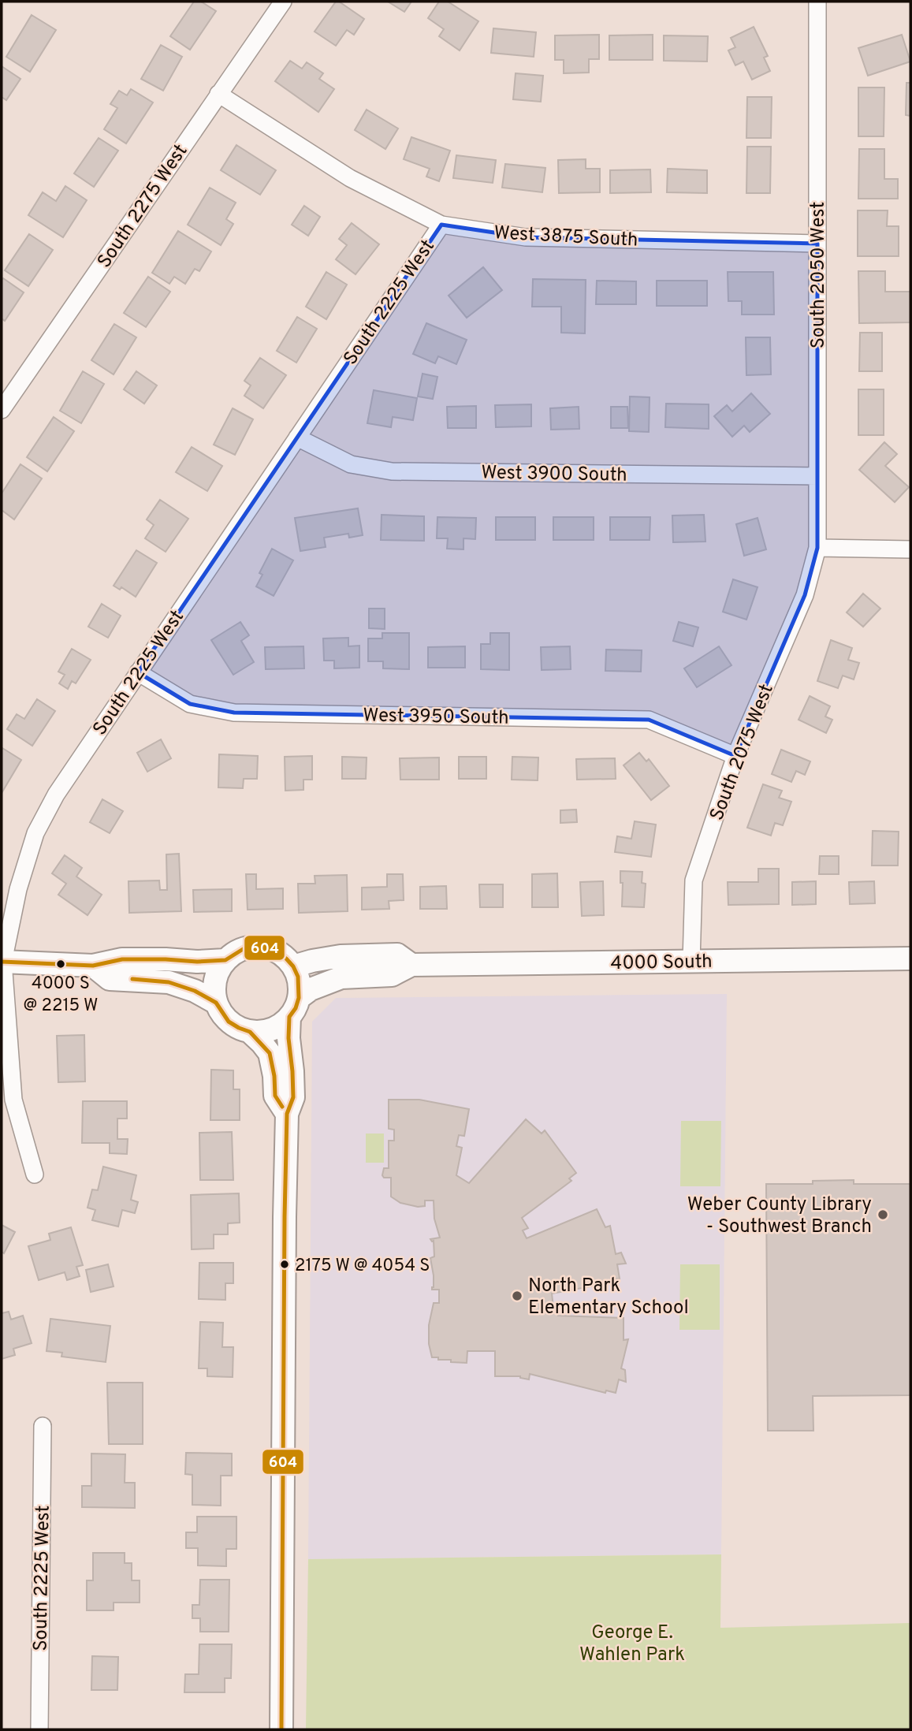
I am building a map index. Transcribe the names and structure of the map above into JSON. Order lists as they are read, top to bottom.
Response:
{
  "streets": {
    "street": [
      "South 2275 West",
      "West 3875 South",
      "South 2050 West",
      "South 2225 West",
      "West 3900 South",
      "West 3950 South",
      "South 2075 West",
      "4000 South"
    ]
  },
  "crossings": [
    ["South 2275 West", "West 3875 South"],
    ["West 3875 South", "South 2050 West"],
    ["West 3875 South", "South 2225 West"],
    ["South 2050 West", "West 3900 South"],
    ["South 2050 West", "South 2075 West"],
    ["South 2225 West", "West 3900 South"],
    ["South 2225 West", "West 3950 South"],
    ["West 3950 South", "South 2075 West"],
    ["South 2075 West", "4000 South"]
  ],
  "parks": ["George E. Wahlen Park"],
  "places": [
    "4000 S @ 2215 W",
    "Weber County Library - Southwest Branch",
    "2175 W @ 4054 S",
    "North Park Elementary School"
  ],
  "lines": ["transit line 604"]
}
